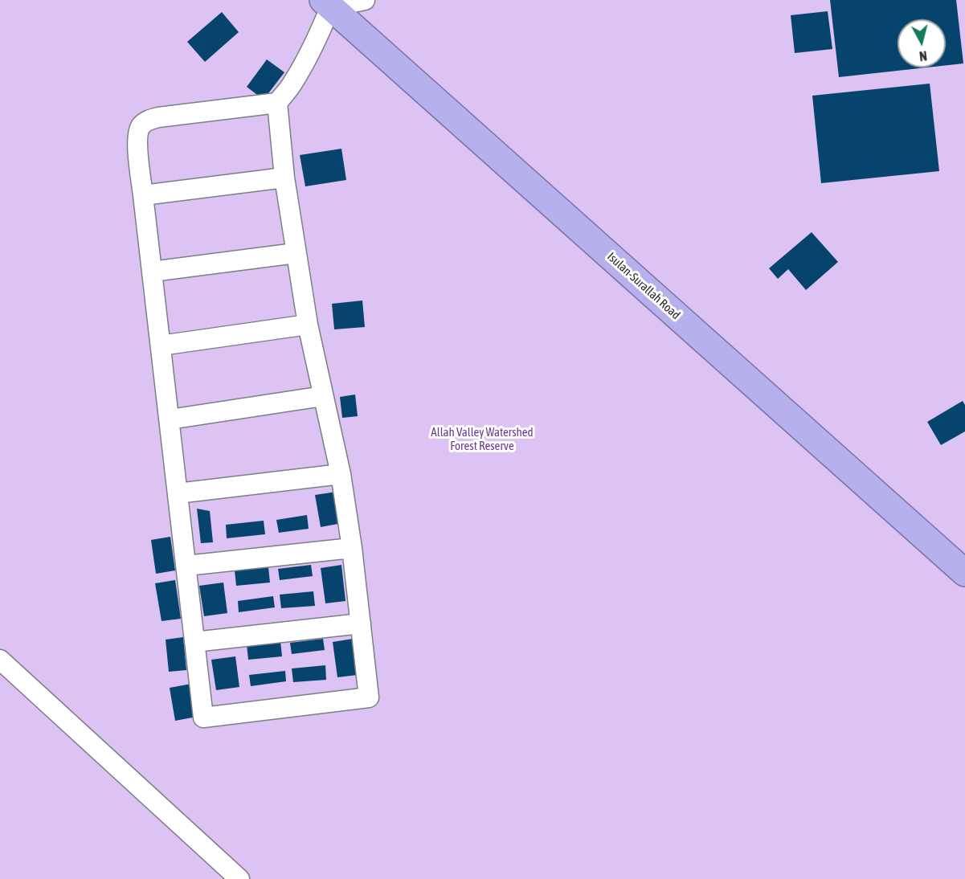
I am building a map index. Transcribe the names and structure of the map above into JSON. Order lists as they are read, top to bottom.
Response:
{
  "streets": {
    "highway": ["Isulan-Surallah Road"]
  },
  "parks": ["Allah Valley Watershed Forest Reserve"],
  "north": "bottom"
}
